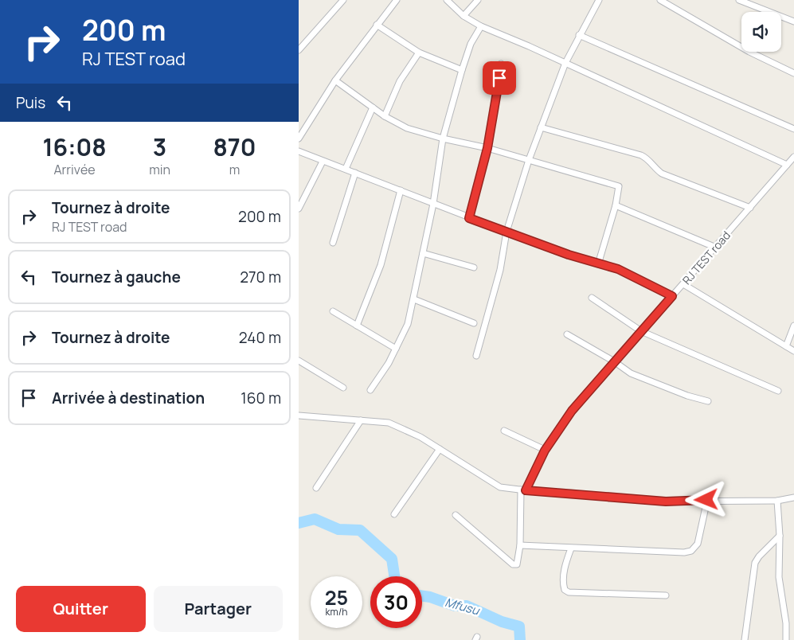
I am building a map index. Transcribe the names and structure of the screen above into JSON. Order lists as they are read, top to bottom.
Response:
{
  "streets": {
    "street": ["RJ TEST road"]
  },
  "water": ["Mfusu"],
  "page": {
    "turn": ["200 m", "RJ TEST road"],
    "then": "Puis",
    "eta": [
      "16:08",
      "Arrivée",
      "3",
      "min",
      "870",
      "m"
    ],
    "list": [
      {
        "name": "Tournez à droite",
        "note": "RJ TEST road",
        "value": "200 m"
      },
      {
        "name": "Tournez à gauche",
        "value": "270 m"
      },
      {
        "name": "Tournez à droite",
        "value": "240 m"
      },
      {
        "name": "Arrivée à destination",
        "value": "160 m"
      }
    ],
    "speed": "25 km/h",
    "limit": "30",
    "buttons": ["Quitter", "Partager"]
  }
}
